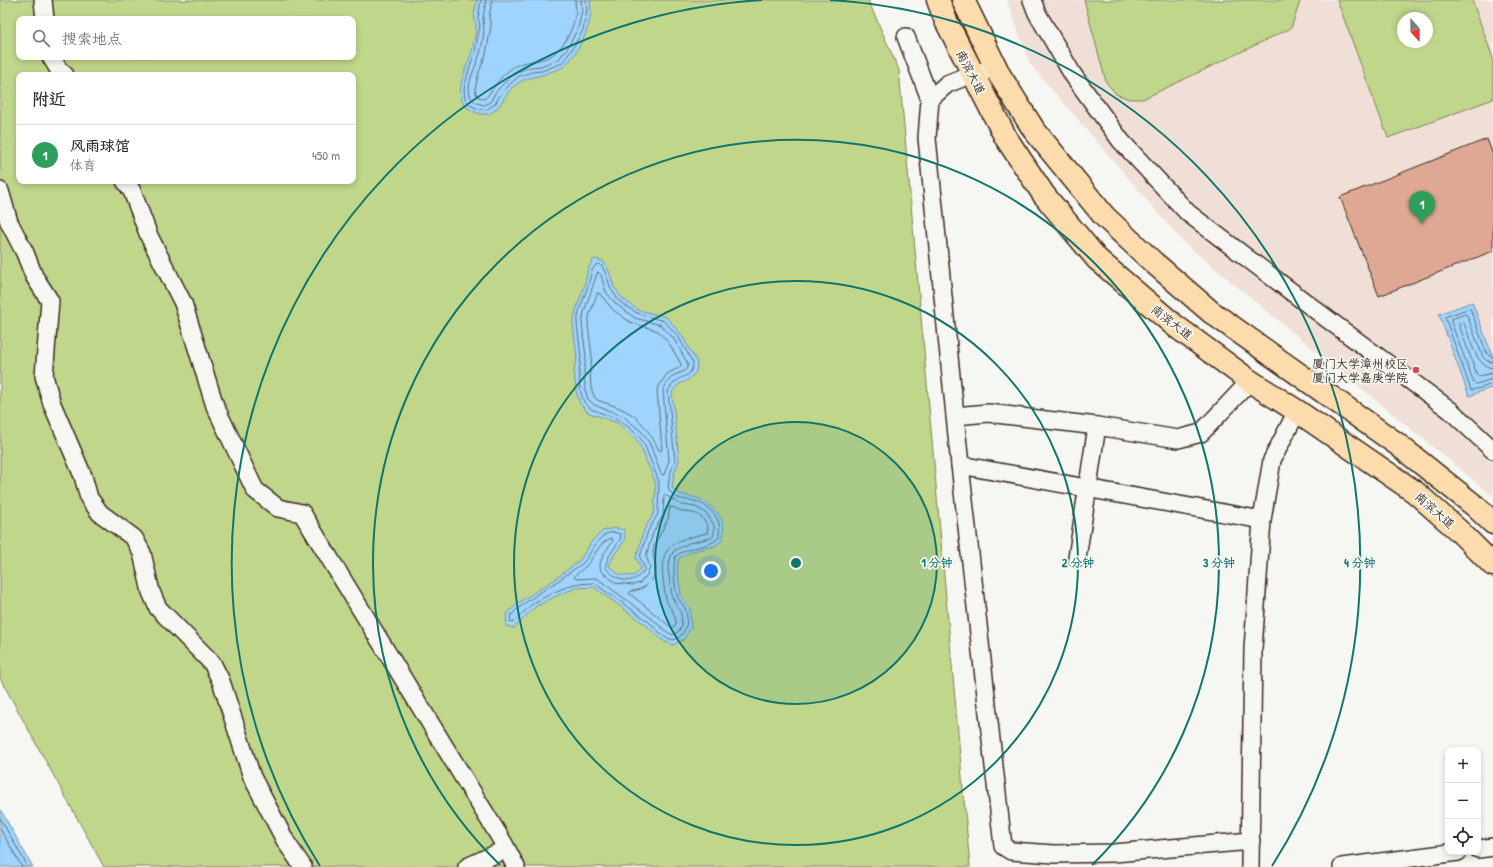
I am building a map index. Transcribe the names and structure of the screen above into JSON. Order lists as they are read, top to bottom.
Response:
{
  "streets": {
    "main road": ["南滨大道"]
  },
  "places": ["厦门大学漳州校区 厦门大学嘉庚学院"],
  "north": "bottom",
  "page": {
    "search": "搜索地点",
    "heading": "附近",
    "list": [
      {
        "mark": "1",
        "name": "风雨球馆",
        "note": "体育",
        "value": "450 m"
      }
    ],
    "pins": "1",
    "map_buttons": ["+", "−"]
  },
  "rings": [
    "1 分钟",
    "2 分钟",
    "3 分钟",
    "4 分钟"
  ]
}
